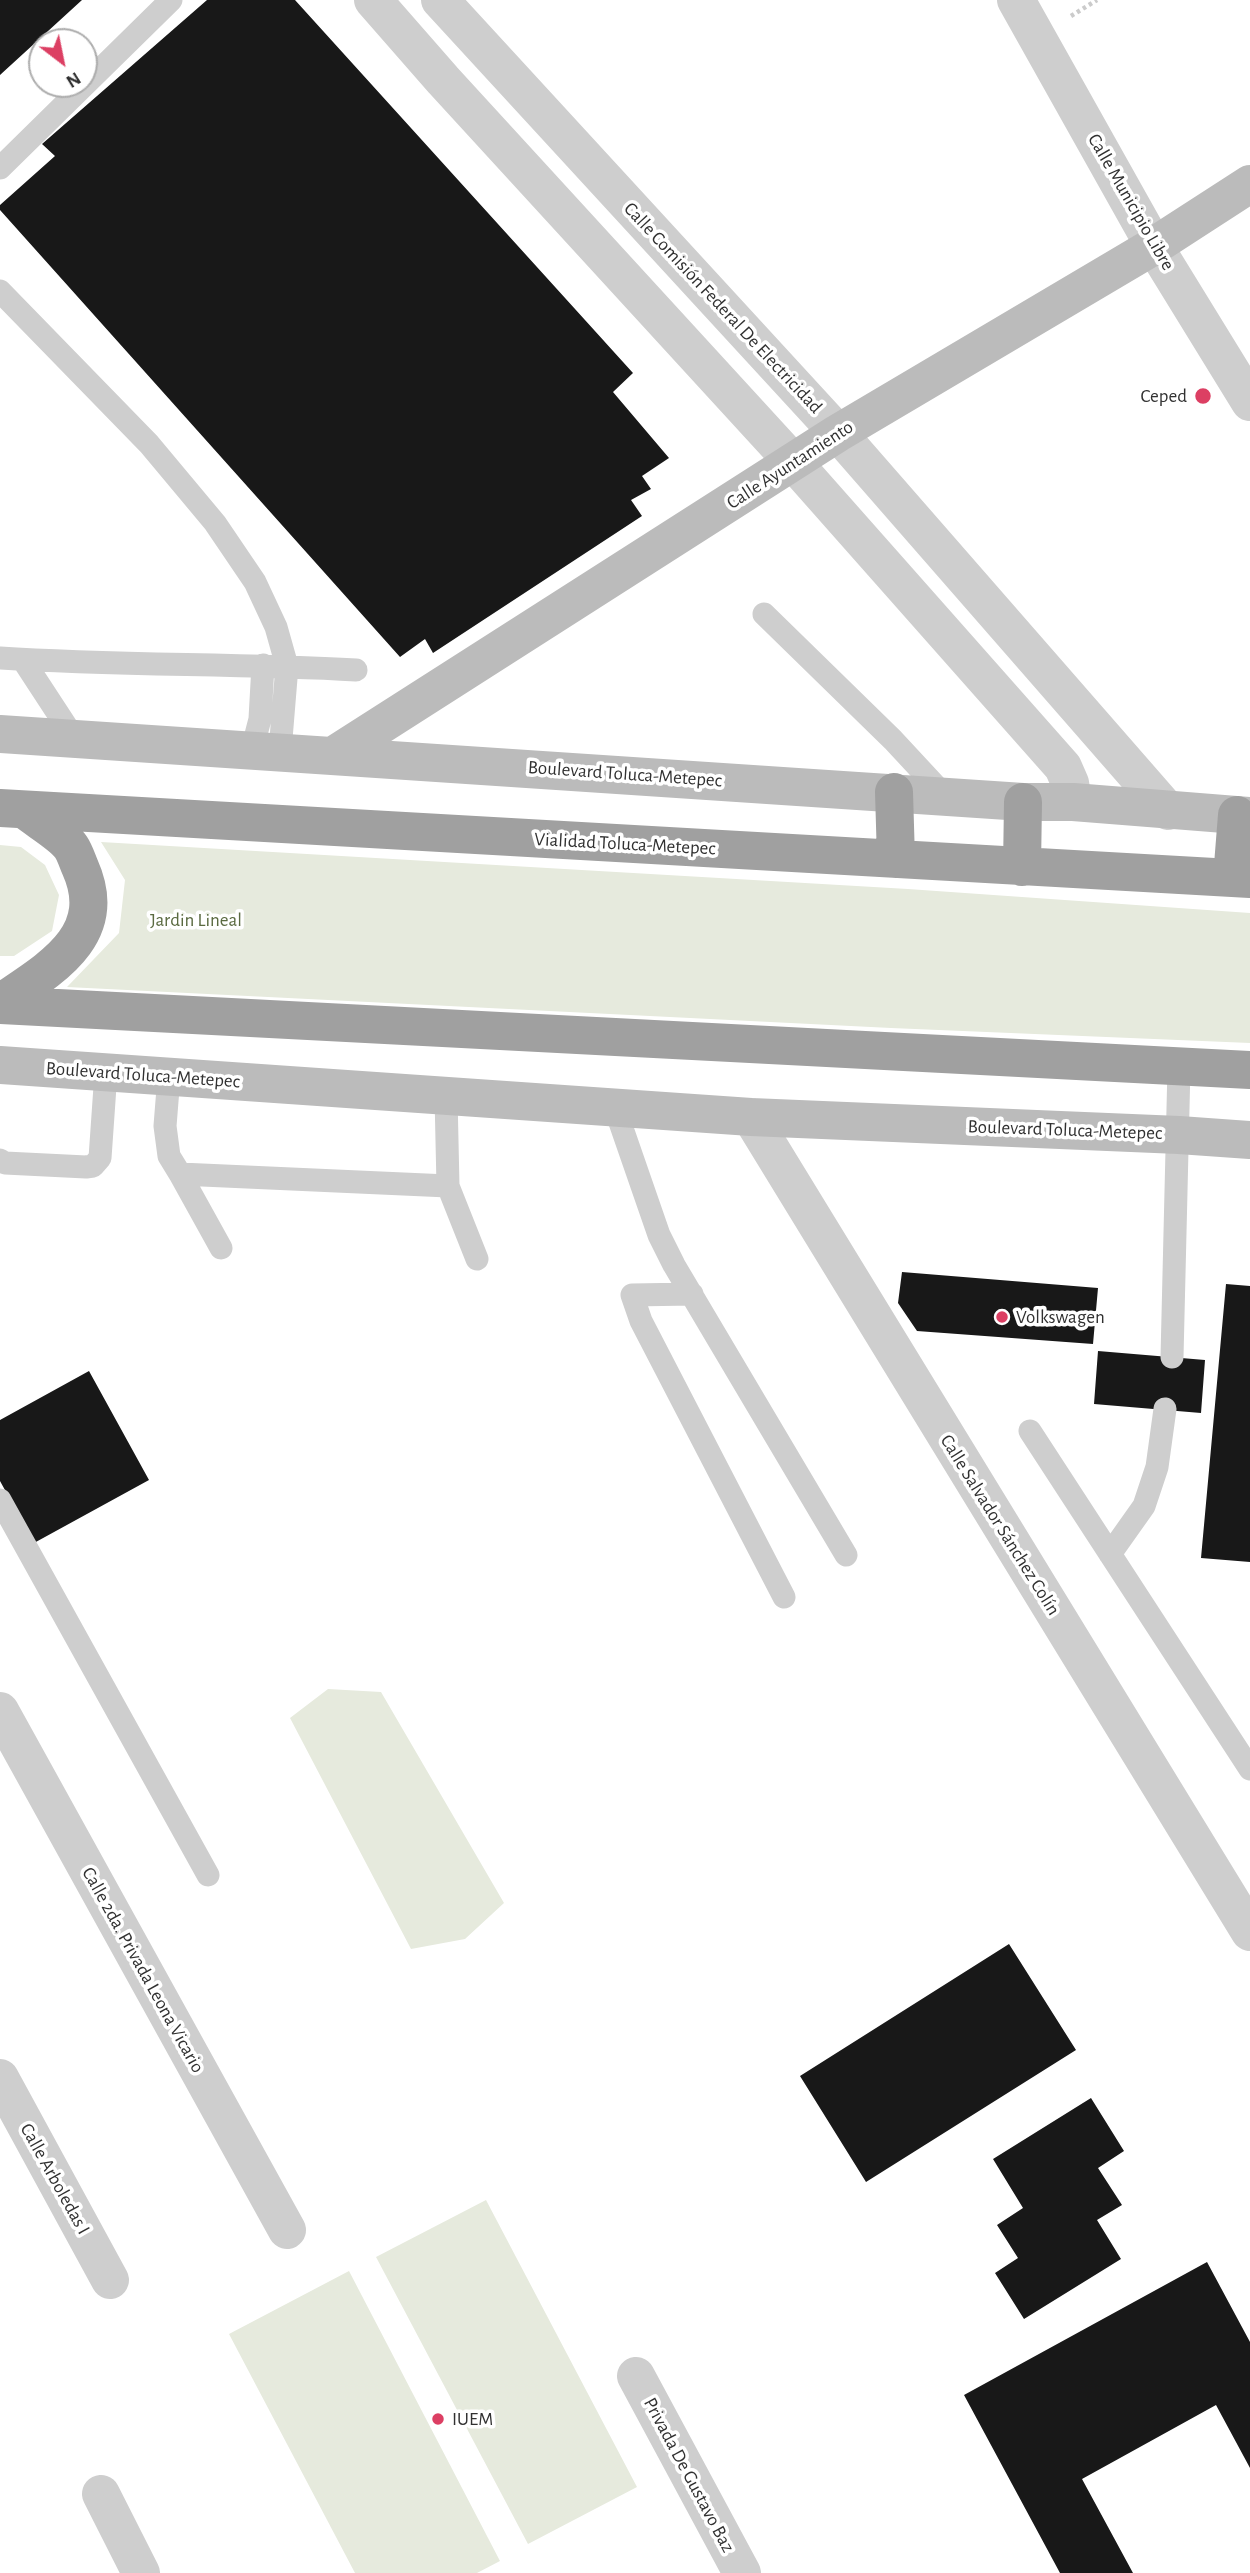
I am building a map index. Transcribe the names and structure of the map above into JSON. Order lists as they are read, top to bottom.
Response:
{
  "streets": {
    "highway": ["Vialidad Toluca-Metepec"],
    "main road": ["Calle Ayuntamiento", "Boulevard Toluca-Metepec"],
    "street": [
      "Calle Municipio Libre",
      "Calle Comisión Federal De Electricidad",
      "Calle Salvador Sánchez Colín",
      "Calle 2da. Privada Leona Vicario",
      "Calle Arboledas I",
      "Privada De Gustavo Baz"
    ]
  },
  "crossings": [
    ["Calle Municipio Libre", "Calle Ayuntamiento"],
    ["Calle Comisión Federal De Electricidad", "Calle Ayuntamiento"],
    ["Calle Comisión Federal De Electricidad", "Boulevard Toluca-Metepec"],
    ["Calle Ayuntamiento", "Boulevard Toluca-Metepec"],
    ["Boulevard Toluca-Metepec", "Calle Salvador Sánchez Colín"]
  ],
  "parks": ["Jardin Lineal"],
  "places": ["Ceped", "Volkswagen", "IUEM"],
  "north": "bottom right"
}
